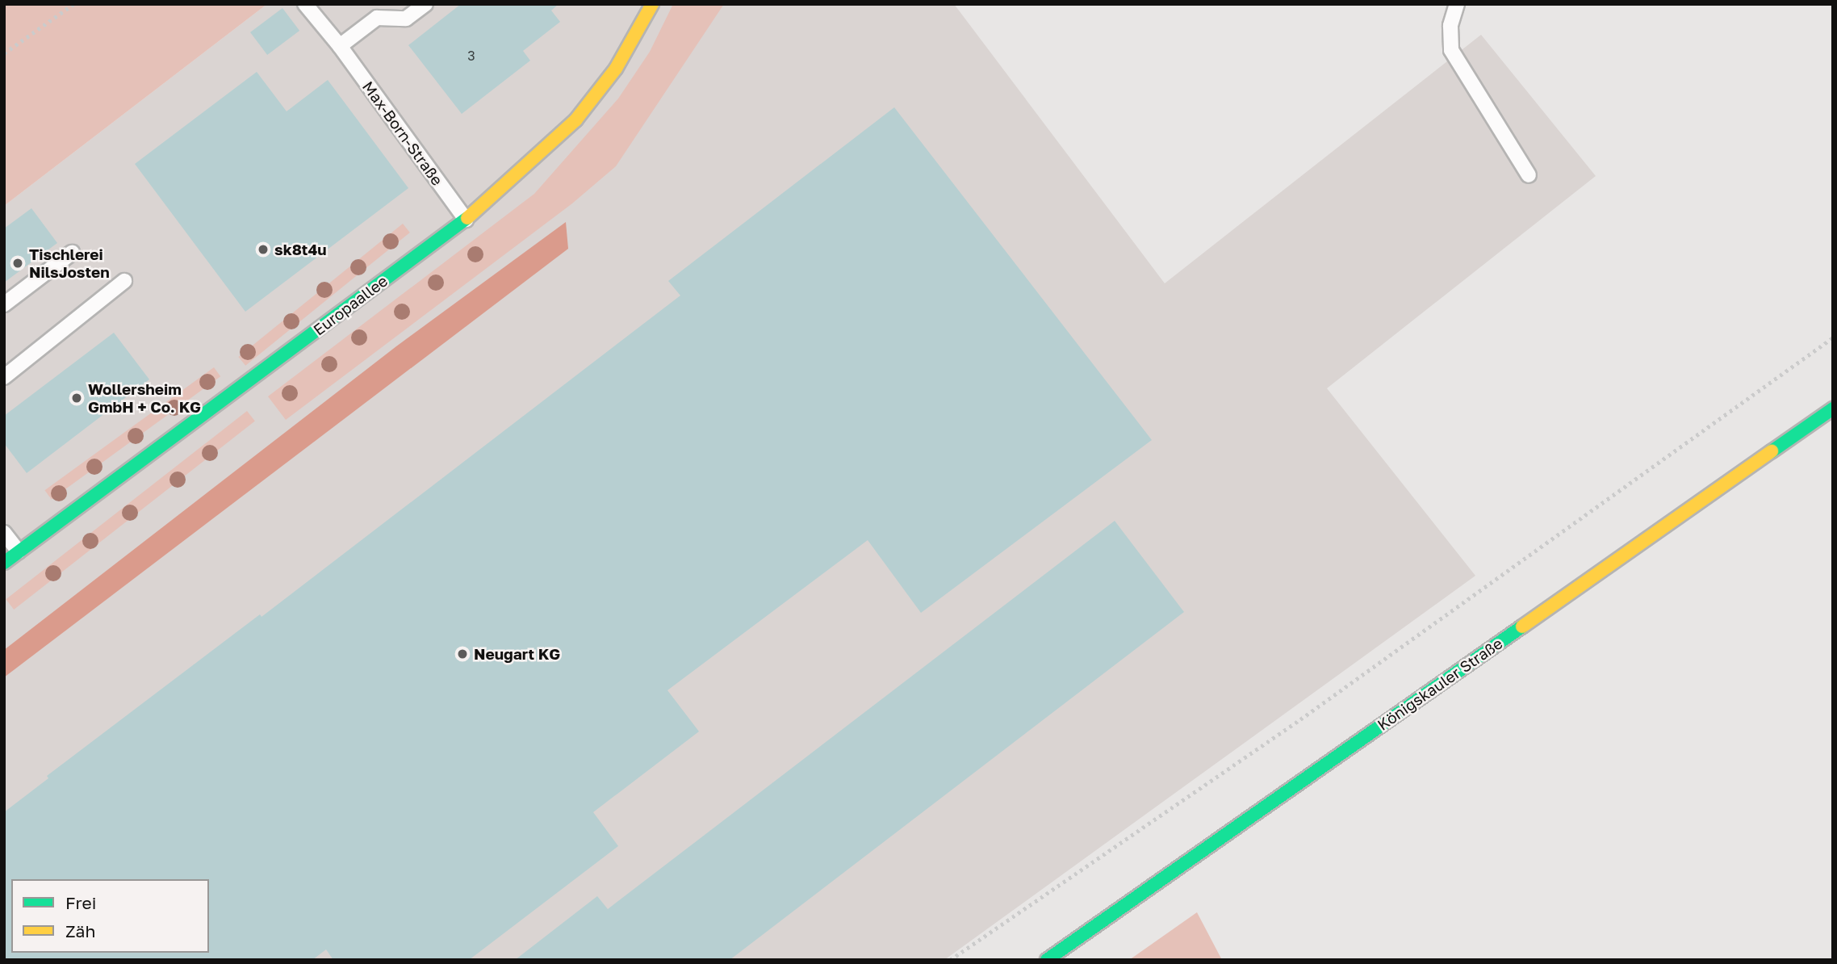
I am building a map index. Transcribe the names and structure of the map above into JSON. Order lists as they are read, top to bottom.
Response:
{
  "streets": {
    "main road": ["Europaallee", "Königskauler Straße"],
    "lane": ["Max-Born-Straße"]
  },
  "crossings": [
    ["Max-Born-Straße", "Europaallee"]
  ],
  "places": [
    "sk8t4u",
    "Tischlerei NilsJosten",
    "Wollersheim GmbH + Co. KG",
    "Neugart KG"
  ],
  "house_numbers": ["3"],
  "legend": ["Frei", "Zäh"]
}
